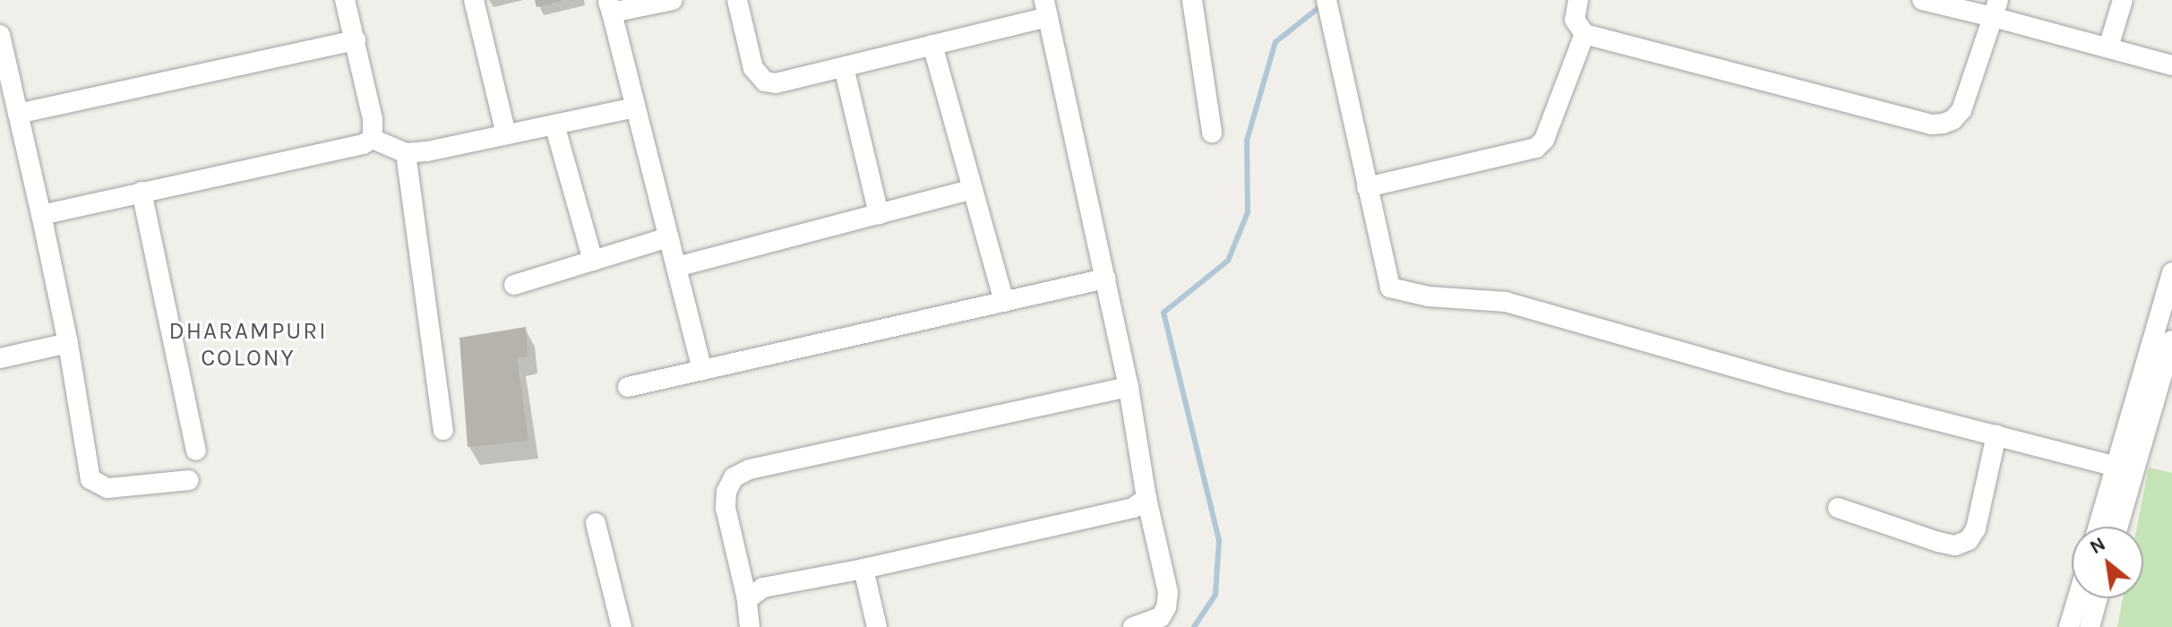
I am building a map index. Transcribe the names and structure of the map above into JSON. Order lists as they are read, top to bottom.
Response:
{
  "districts": ["DHARAMPURI COLONY"],
  "north": "top left"
}
